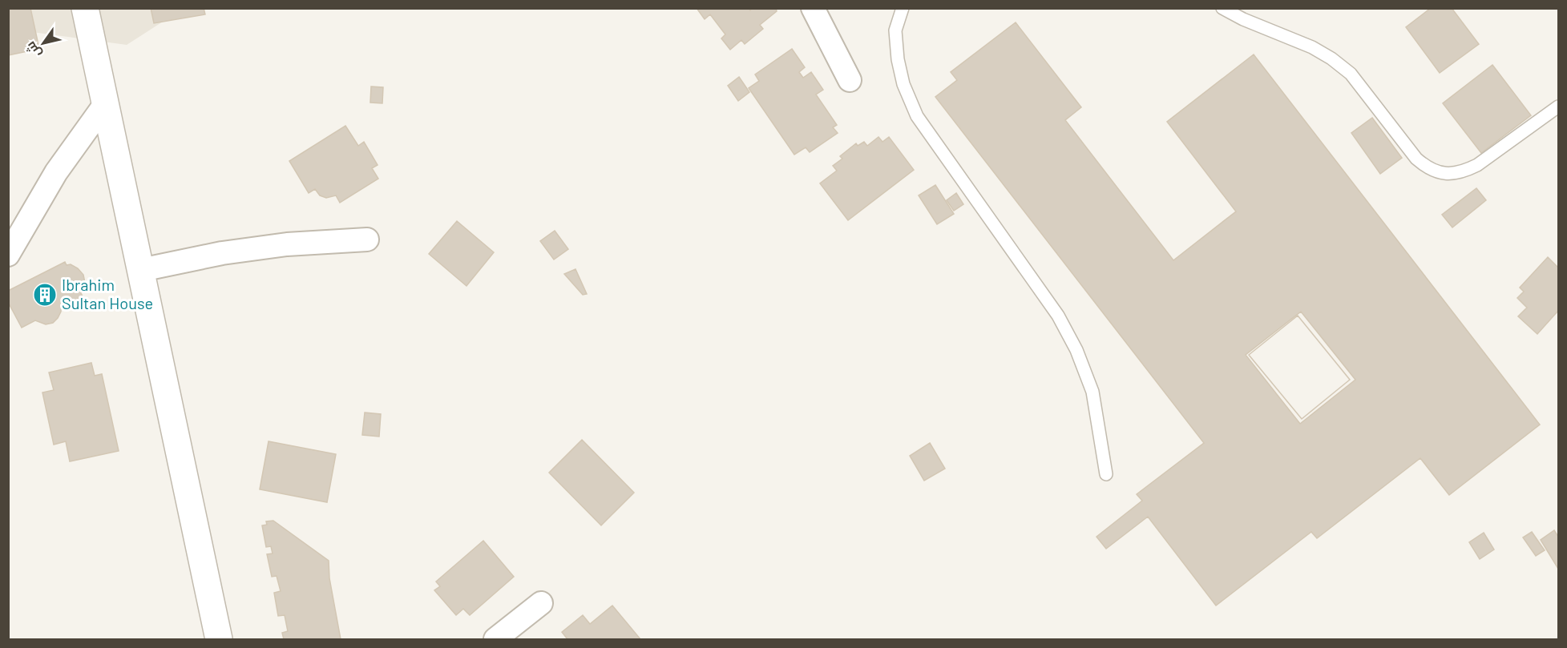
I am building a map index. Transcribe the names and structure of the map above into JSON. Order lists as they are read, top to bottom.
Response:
{
  "places": {
    "building": ["Ibrahim Sultan House"]
  },
  "north": "bottom left"
}
